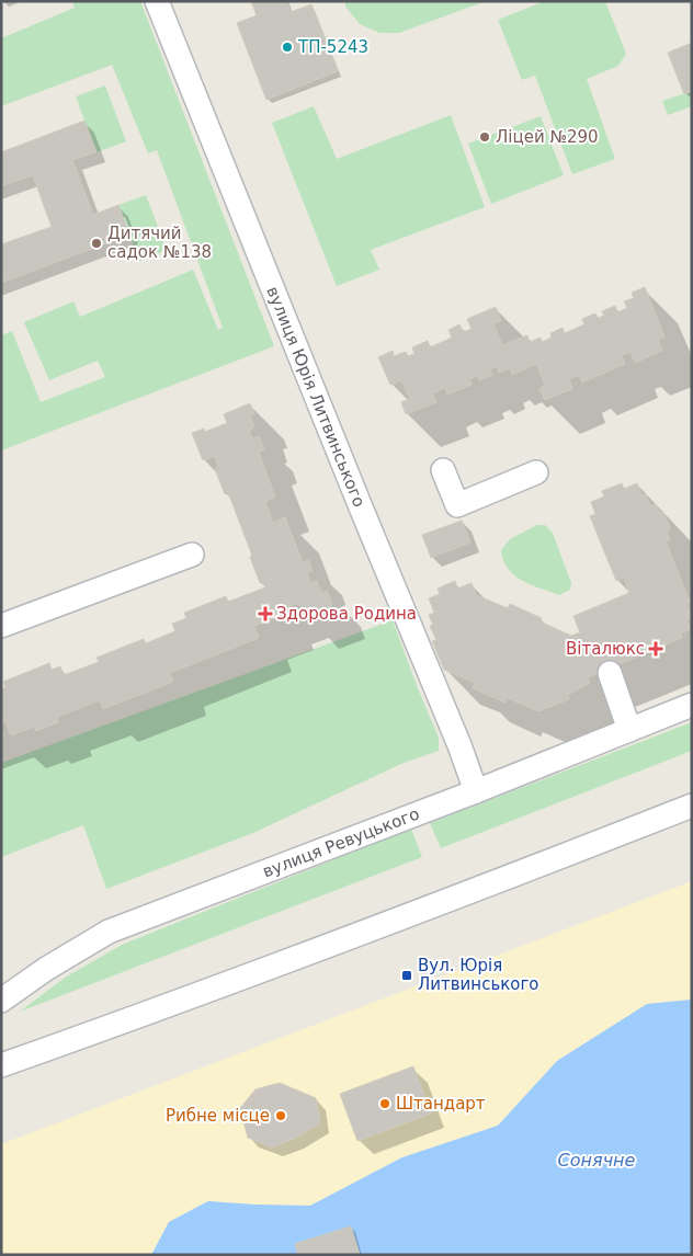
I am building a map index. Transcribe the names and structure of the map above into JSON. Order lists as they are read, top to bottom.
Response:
{
  "streets": {
    "street": ["вулиця Юрія Литвинського", "вулиця Ревуцького"]
  },
  "crossings": [
    ["вулиця Юрія Литвинського", "вулиця Ревуцького"]
  ],
  "water": ["Сонячне"],
  "places": {
    "other": [
      "ТП-5243",
      "Ліцей №290",
      "Дитячий садок №138",
      "Штандарт",
      "Рибне місце"
    ],
    "health": ["Здорова Родина", "Віталюкс"],
    "transit": ["Вул. Юрія Литвинського"]
  }
}
